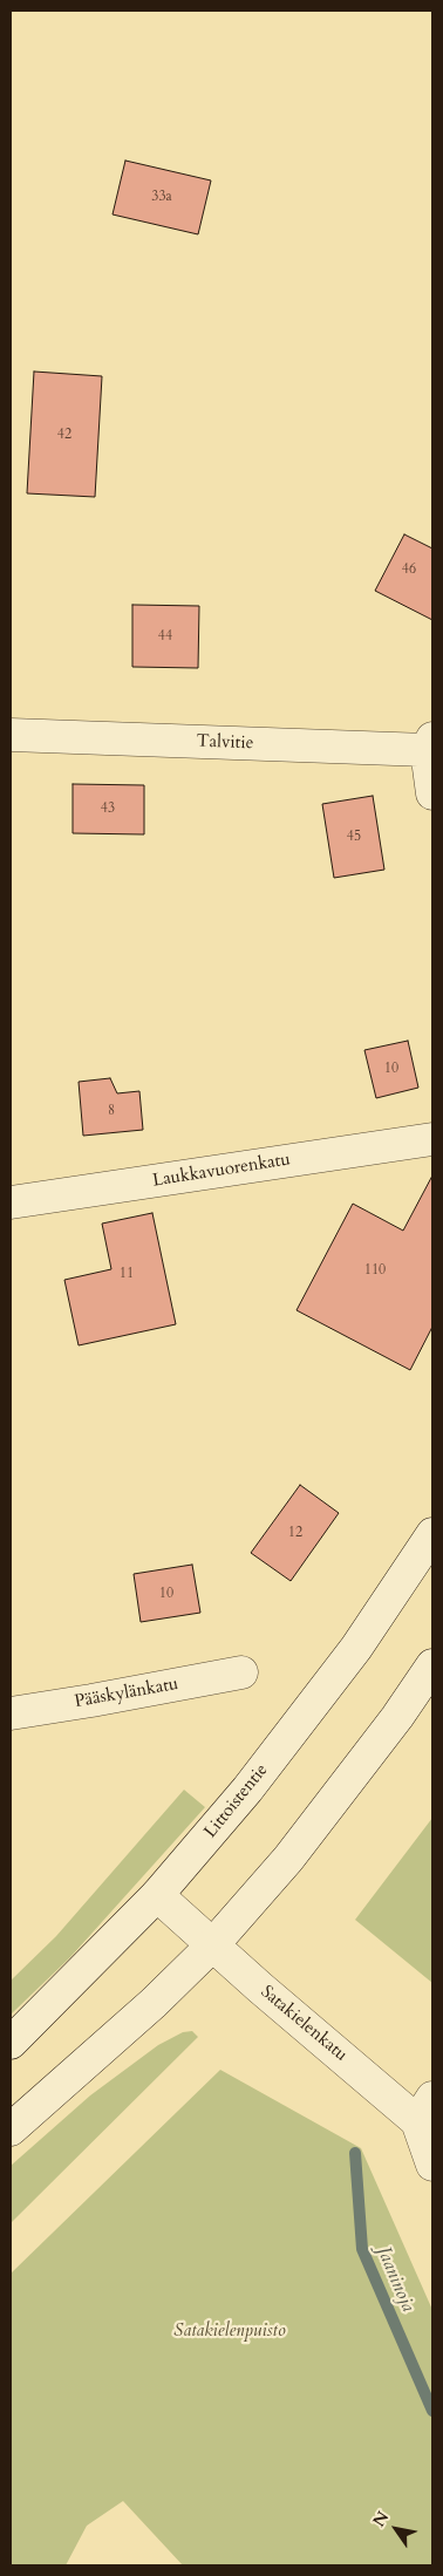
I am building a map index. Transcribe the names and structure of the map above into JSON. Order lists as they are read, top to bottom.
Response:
{
  "streets": {
    "street": [
      "Talvitie",
      "Laukkavuorenkatu",
      "Pääskylänkatu",
      "Littoistentie",
      "Satakielenkatu"
    ]
  },
  "crossings": [
    ["Littoistentie", "Satakielenkatu"]
  ],
  "water": ["Jaaninoja"],
  "parks": ["Satakielenpuisto"],
  "house_numbers": [
    "33a",
    "42",
    "46",
    "44",
    "43",
    "45",
    "10",
    "8",
    "110",
    "11",
    "12",
    "10"
  ],
  "north": "top left"
}
